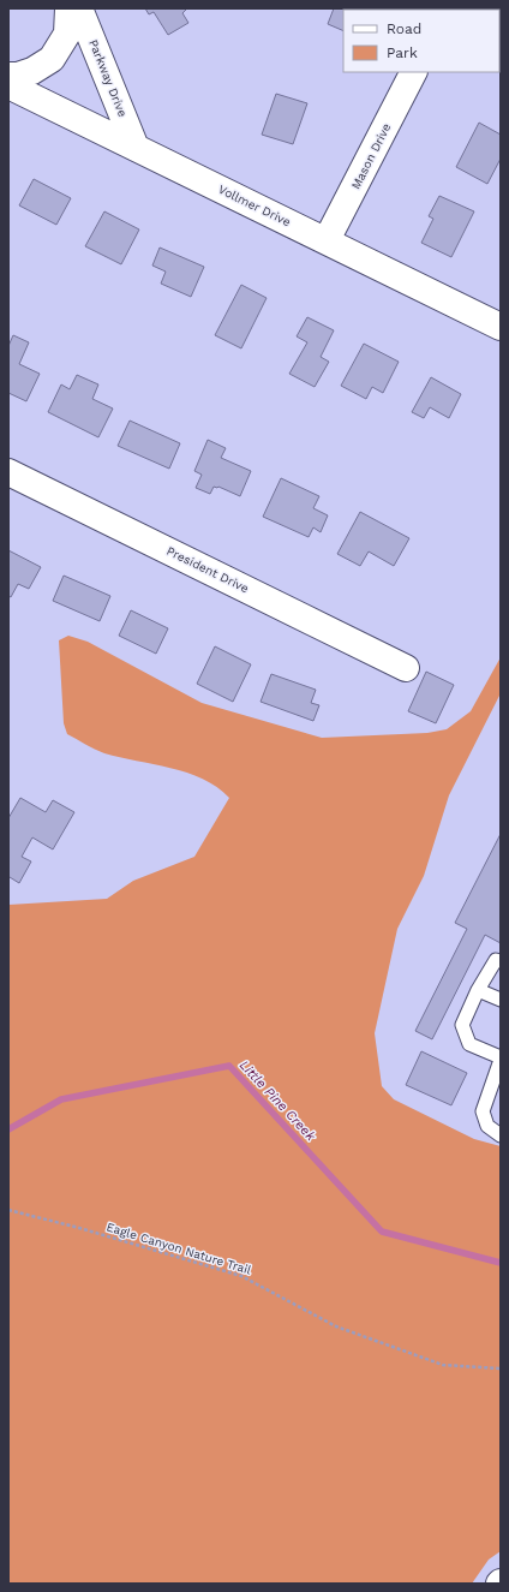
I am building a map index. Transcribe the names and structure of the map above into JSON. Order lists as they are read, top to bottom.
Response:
{
  "streets": {
    "street": [
      "Parkway Drive",
      "Mason Drive",
      "Vollmer Drive",
      "President Drive"
    ],
    "path": ["Eagle Canyon Nature Trail"]
  },
  "crossings": [
    ["Parkway Drive", "Vollmer Drive"],
    ["Mason Drive", "Vollmer Drive"]
  ],
  "water": ["Little Pine Creek"],
  "legend": ["Road", "Park"]
}
